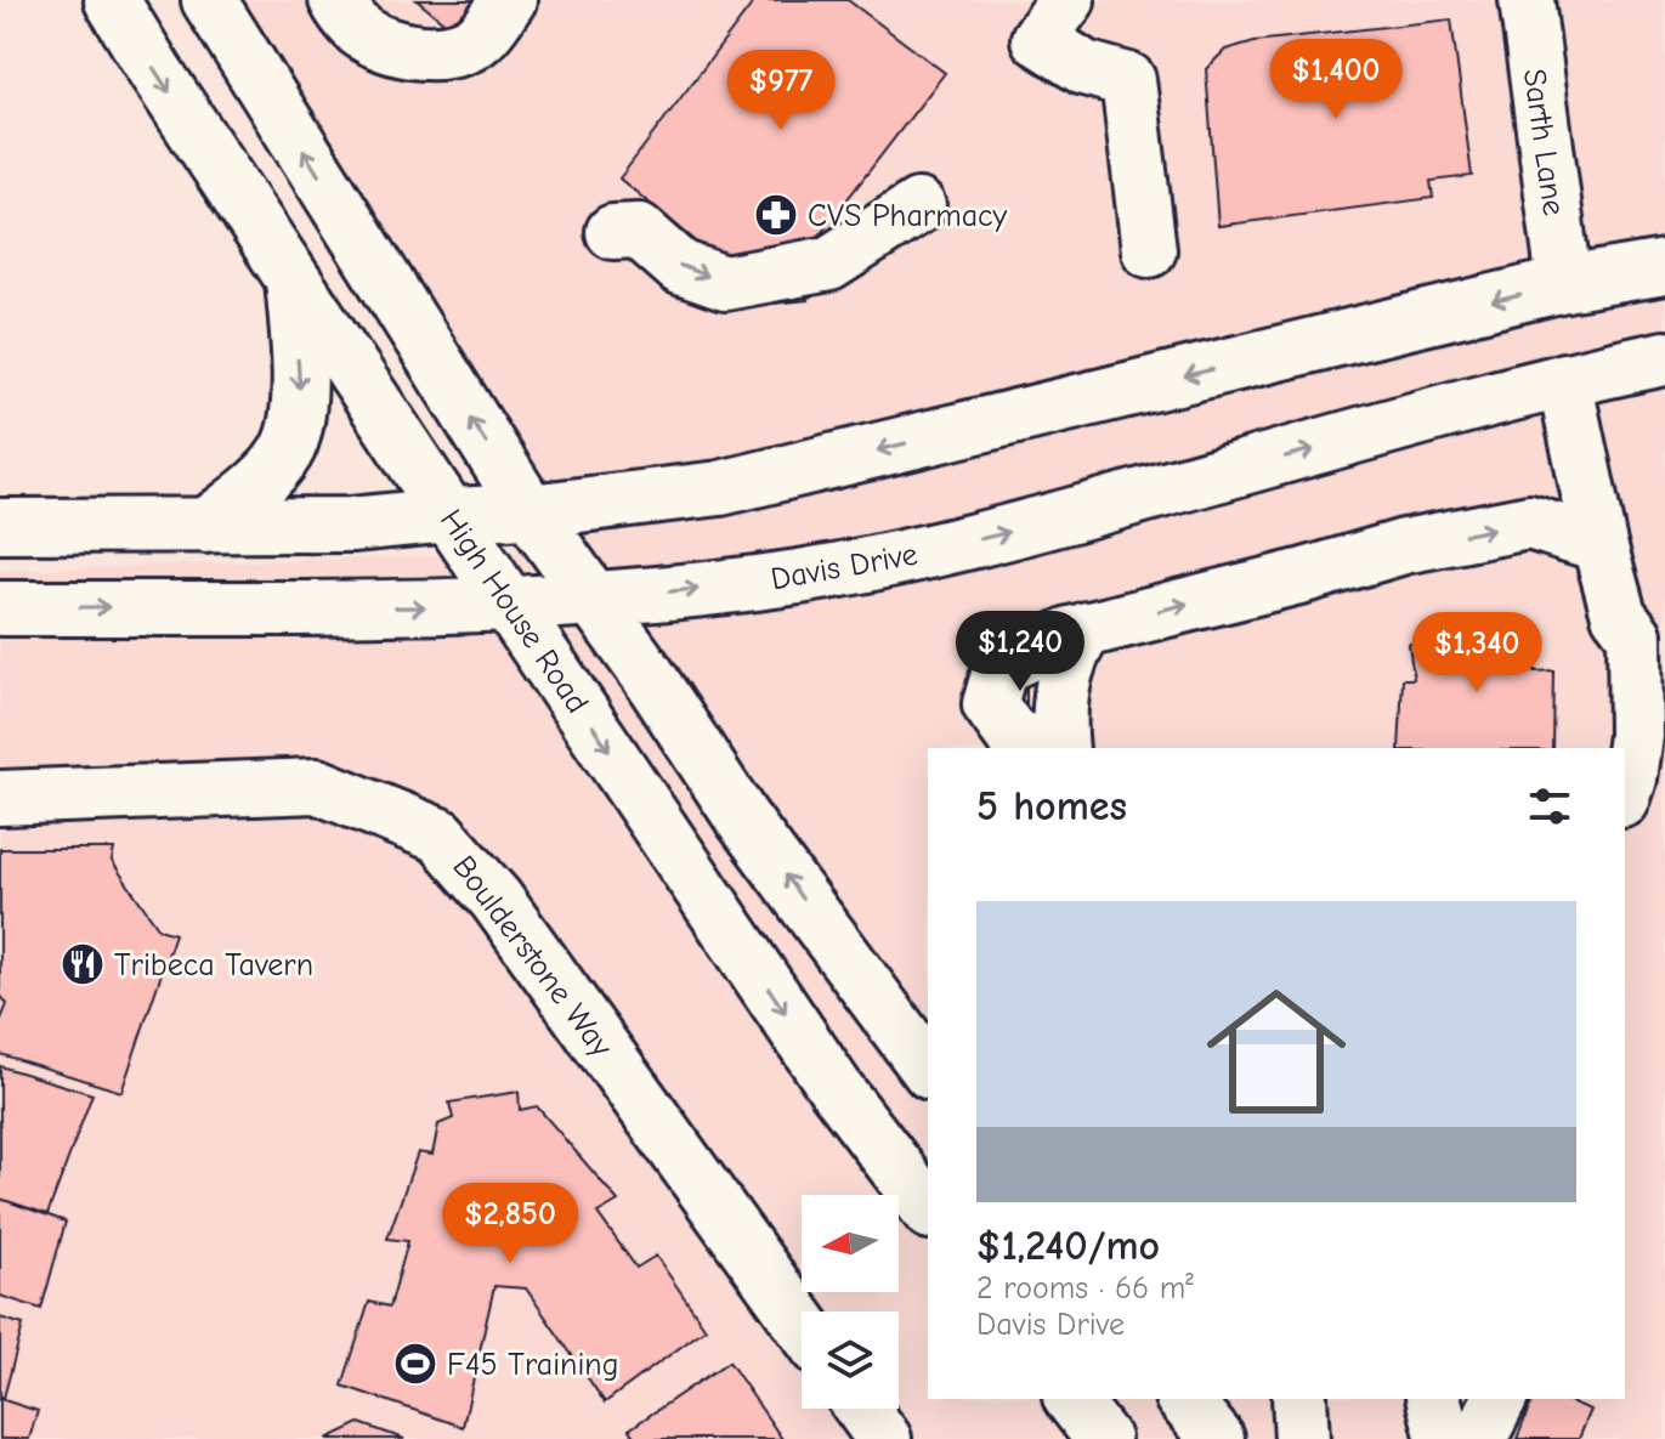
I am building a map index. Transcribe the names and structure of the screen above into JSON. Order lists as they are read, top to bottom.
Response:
{
  "streets": {
    "main road": [
      "Sarth Lane",
      "Davis Drive",
      "High House Road",
      "Boulderstone Way"
    ]
  },
  "crossings": [
    ["Davis Drive", "High House Road"]
  ],
  "places": {
    "pharmacy": ["CVS Pharmacy"],
    "restaurant": ["Tribeca Tavern"],
    "sports": ["F45 Training"]
  },
  "north": "left",
  "page": {
    "price": [
      "$1,400",
      "$977",
      "$1,240",
      "$1,340",
      "$2,850"
    ],
    "heading": "5 homes",
    "list": [
      {
        "name": "$1,240/mo",
        "note": "2 rooms · 66 m² · Davis Drive"
      }
    ]
  }
}
